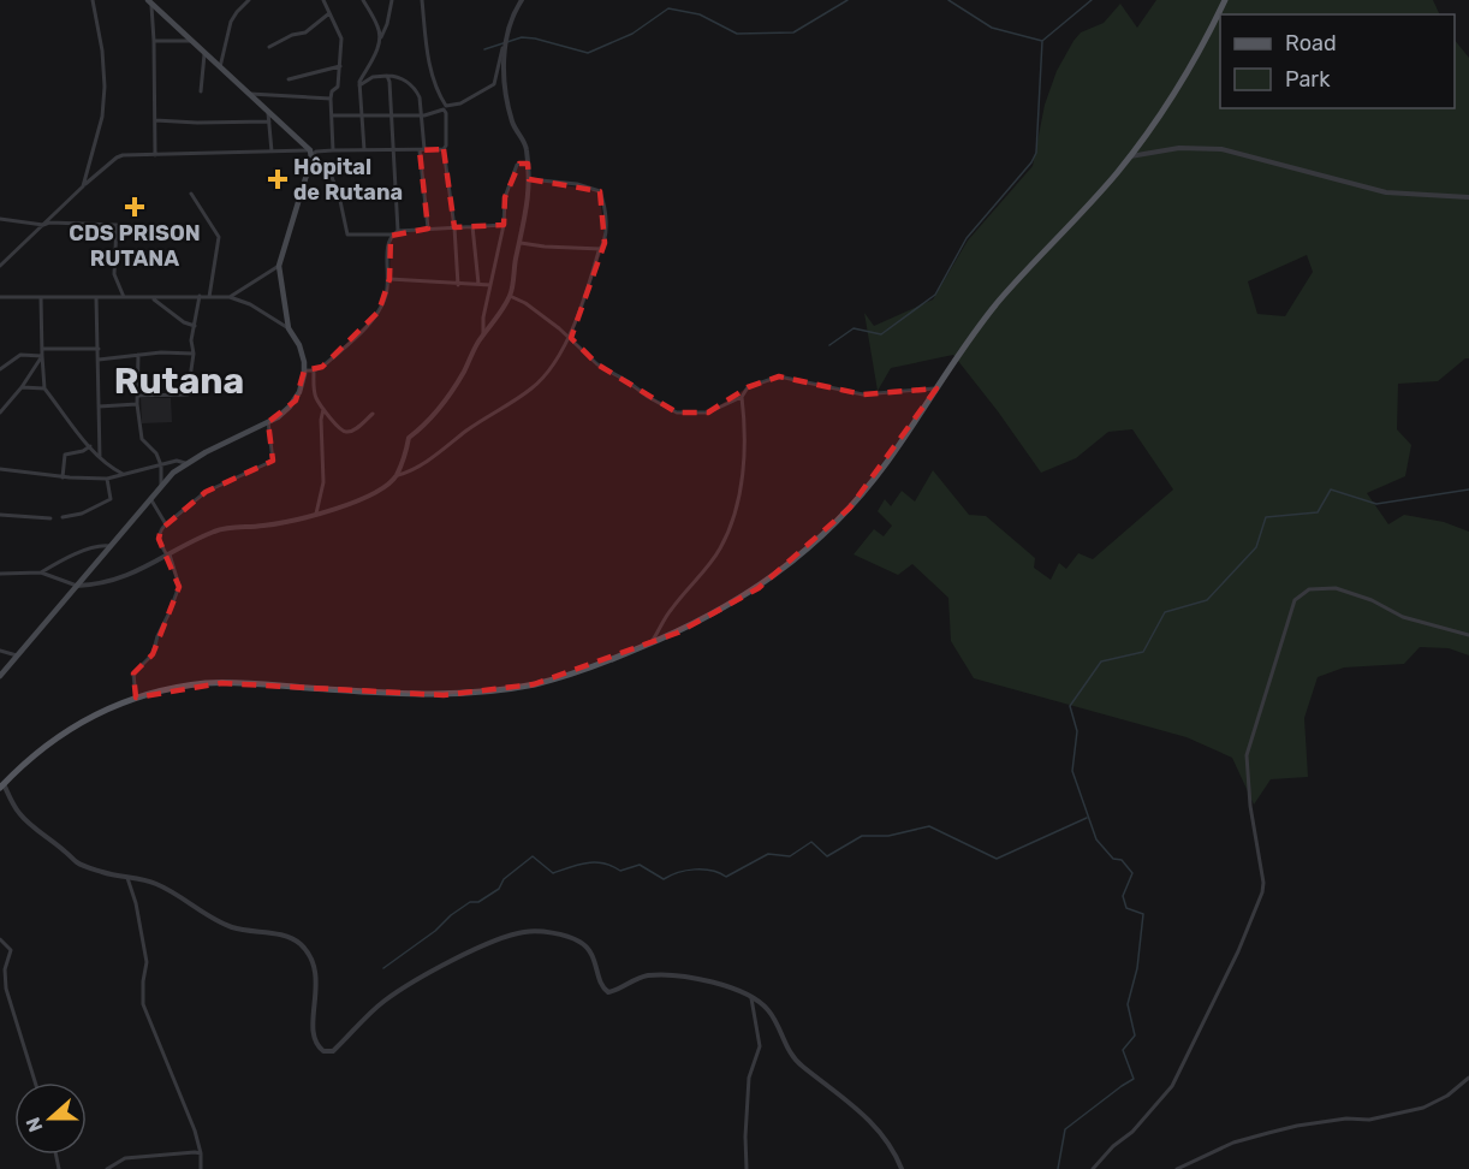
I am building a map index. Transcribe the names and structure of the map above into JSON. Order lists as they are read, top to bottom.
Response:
{
  "districts": ["Rutana"],
  "places": {
    "health": ["Hôpital de Rutana", "CDS PRISON RUTANA"]
  },
  "legend": ["Road", "Park"],
  "north": "left"
}
